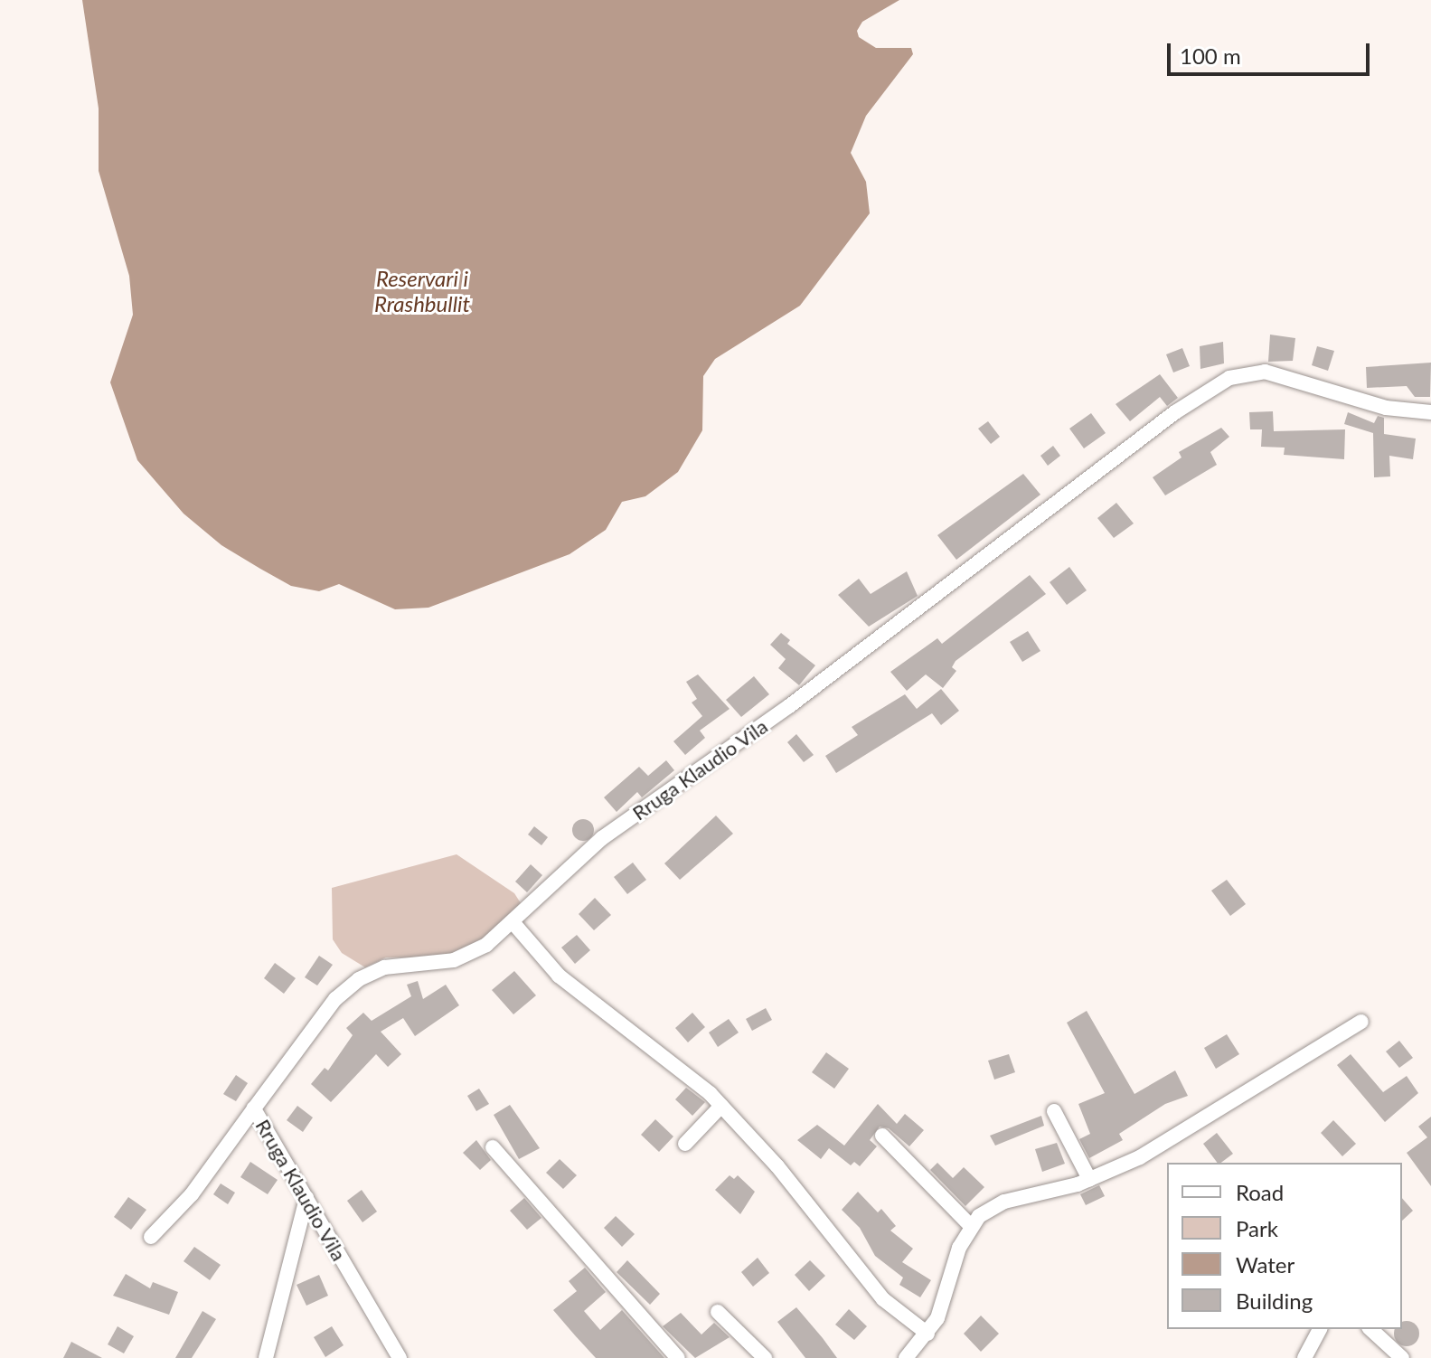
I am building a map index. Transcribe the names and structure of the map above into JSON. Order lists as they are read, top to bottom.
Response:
{
  "streets": {
    "street": ["Rruga Klaudio Vila"]
  },
  "water": ["Reservari i Rrashbullit"],
  "legend": [
    "Road",
    "Park",
    "Water",
    "Building"
  ],
  "scale_bar": "100 m"
}
